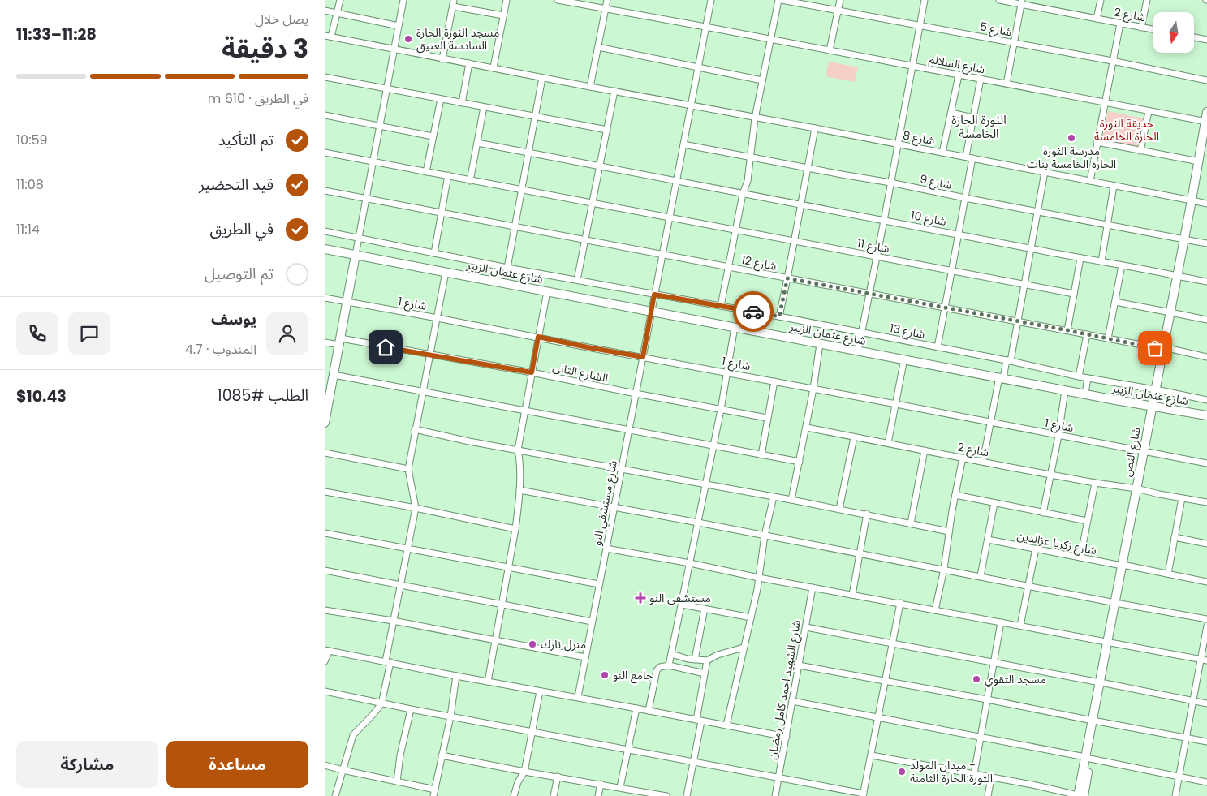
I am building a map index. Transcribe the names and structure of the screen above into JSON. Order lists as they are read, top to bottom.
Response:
{
  "streets": {
    "street": [
      "شارع 2",
      "شارع 5",
      "شارع السلالم",
      "شارع 8",
      "شارع 9",
      "شارع 10",
      "شارع 11",
      "شارع 12",
      "شارع عثمان الزبير",
      "شارع 1",
      "شارع 13",
      "الشارع التانى",
      "شارع النص",
      "شارع مستشفي النو",
      "شارع زكريا عزالدين",
      "شارع الشهيد احمد كامل رمضان"
    ]
  },
  "crossings": [
    ["شارع 2", "شارع النص"],
    ["شارع السلالم", "شارع النص"],
    ["شارع السلالم", "شارع مستشفي النو"],
    ["شارع 8", "شارع النص"],
    ["شارع 8", "شارع مستشفي النو"],
    ["شارع 9", "شارع النص"],
    ["شارع 9", "شارع مستشفي النو"],
    ["شارع 10", "شارع النص"],
    ["شارع 10", "شارع مستشفي النو"],
    ["شارع 11", "شارع مستشفي النو"],
    ["شارع 12", "شارع النص"],
    ["شارع 12", "شارع مستشفي النو"],
    ["شارع عثمان الزبير", "شارع النص"],
    ["شارع عثمان الزبير", "شارع مستشفي النو"],
    ["شارع 1", "شارع النص"],
    ["شارع 1", "شارع مستشفي النو"],
    ["شارع 13", "شارع النص"],
    ["شارع 13", "شارع مستشفي النو"],
    ["الشارع التانى", "شارع مستشفي النو"],
    ["شارع النص", "شارع زكريا عزالدين"]
  ],
  "districts": ["الثورة الحارة الخامسة"],
  "parks": ["حديقة الثورة الحارة الخامسة"],
  "places": {
    "other": [
      "مسجد الثورة الحارة السادسة العتيق",
      "مدرسة الثورة الحارة الخامسة بنات",
      "منزل نازك",
      "جامع النو",
      "مسجد التقوي",
      "ميدان المولد - الثورة الحارة الثامنة"
    ],
    "health": ["مستشفى النو"]
  },
  "north": "bottom",
  "page": {
    "heading": ["3 دقيقة", "يصل خلال", "11:28–11:33"],
    "panel": [
      "يوسف",
      "المندوب · 4.7",
      "الطلب #1085",
      "$10.43"
    ],
    "bar": "في الطريق · 610 m",
    "list": [
      ["تم التأكيد", "10:59"],
      ["قيد التحضير", "11:08"],
      ["في الطريق", "11:14"],
      "تم التوصيل"
    ],
    "buttons": ["مساعدة", "مشاركة"]
  }
}
